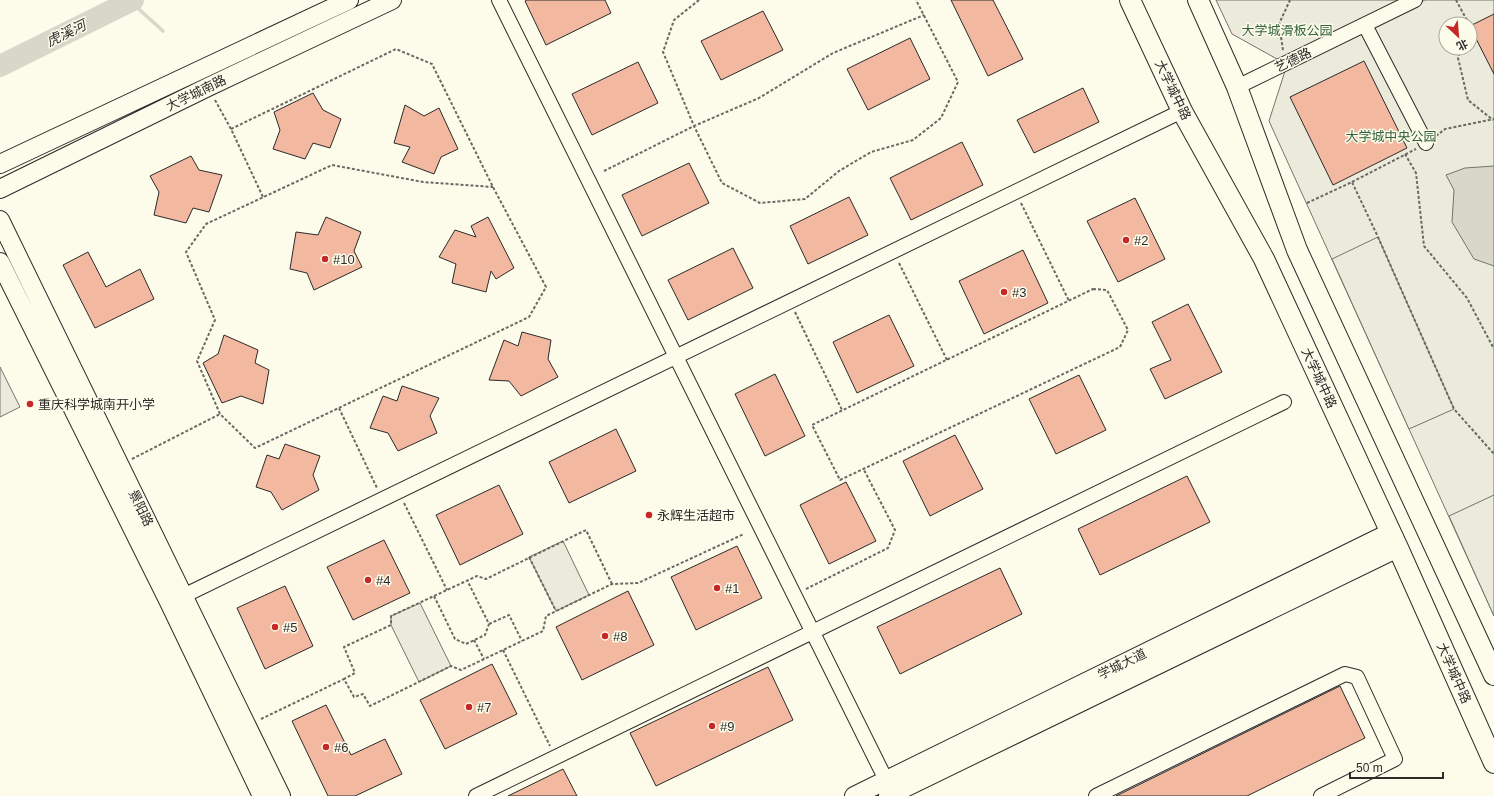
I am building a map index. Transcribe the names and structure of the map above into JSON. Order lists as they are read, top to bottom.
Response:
{
  "streets": {
    "highway": ["大学城中路"],
    "main road": ["大学城南路", "景阳路", "学城大道"],
    "street": ["艺德路"]
  },
  "crossings": [
    ["大学城中路", "学城大道"]
  ],
  "water": ["虎溪河"],
  "parks": ["大学城滑板公园", "大学城中央公园"],
  "places": [
    "#2",
    "#10",
    "#3",
    "重庆科学城南开小学",
    "永辉生活超市",
    "#4",
    "#1",
    "#5",
    "#8",
    "#7",
    "#9",
    "#6"
  ],
  "scale_bar": "50 m",
  "north": "bottom right"
}
